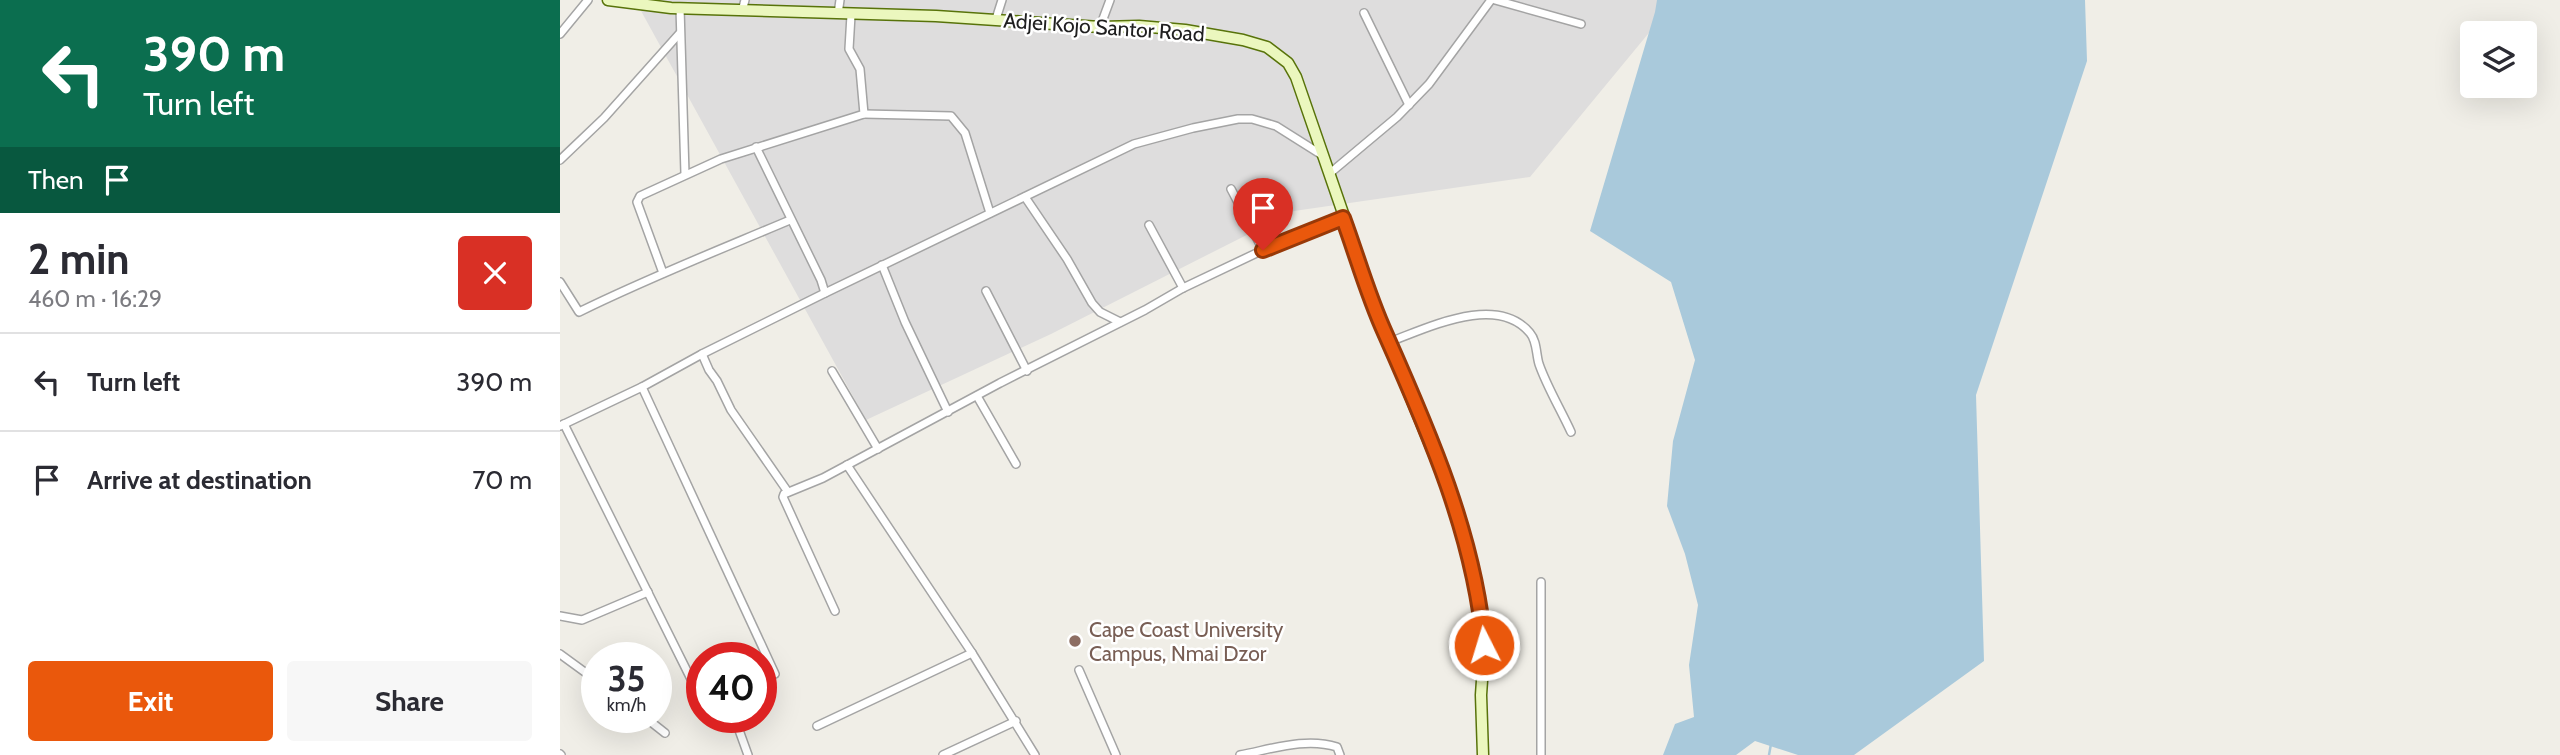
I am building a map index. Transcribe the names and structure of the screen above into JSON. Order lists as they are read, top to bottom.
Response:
{
  "streets": {
    "street": ["Adjei Kojo Santor Road"]
  },
  "places": ["Cape Coast University Campus, Nmai Dzor"],
  "page": {
    "turn": ["390 m", "Turn left"],
    "then": "Then",
    "heading": ["2 min", "460 m · 16:29"],
    "list": [
      {
        "name": "Turn left",
        "value": "390 m"
      },
      {
        "name": "Arrive at destination",
        "value": "70 m"
      }
    ],
    "speed": "35 km/h",
    "limit": "40",
    "buttons": ["Exit", "Share"]
  }
}
